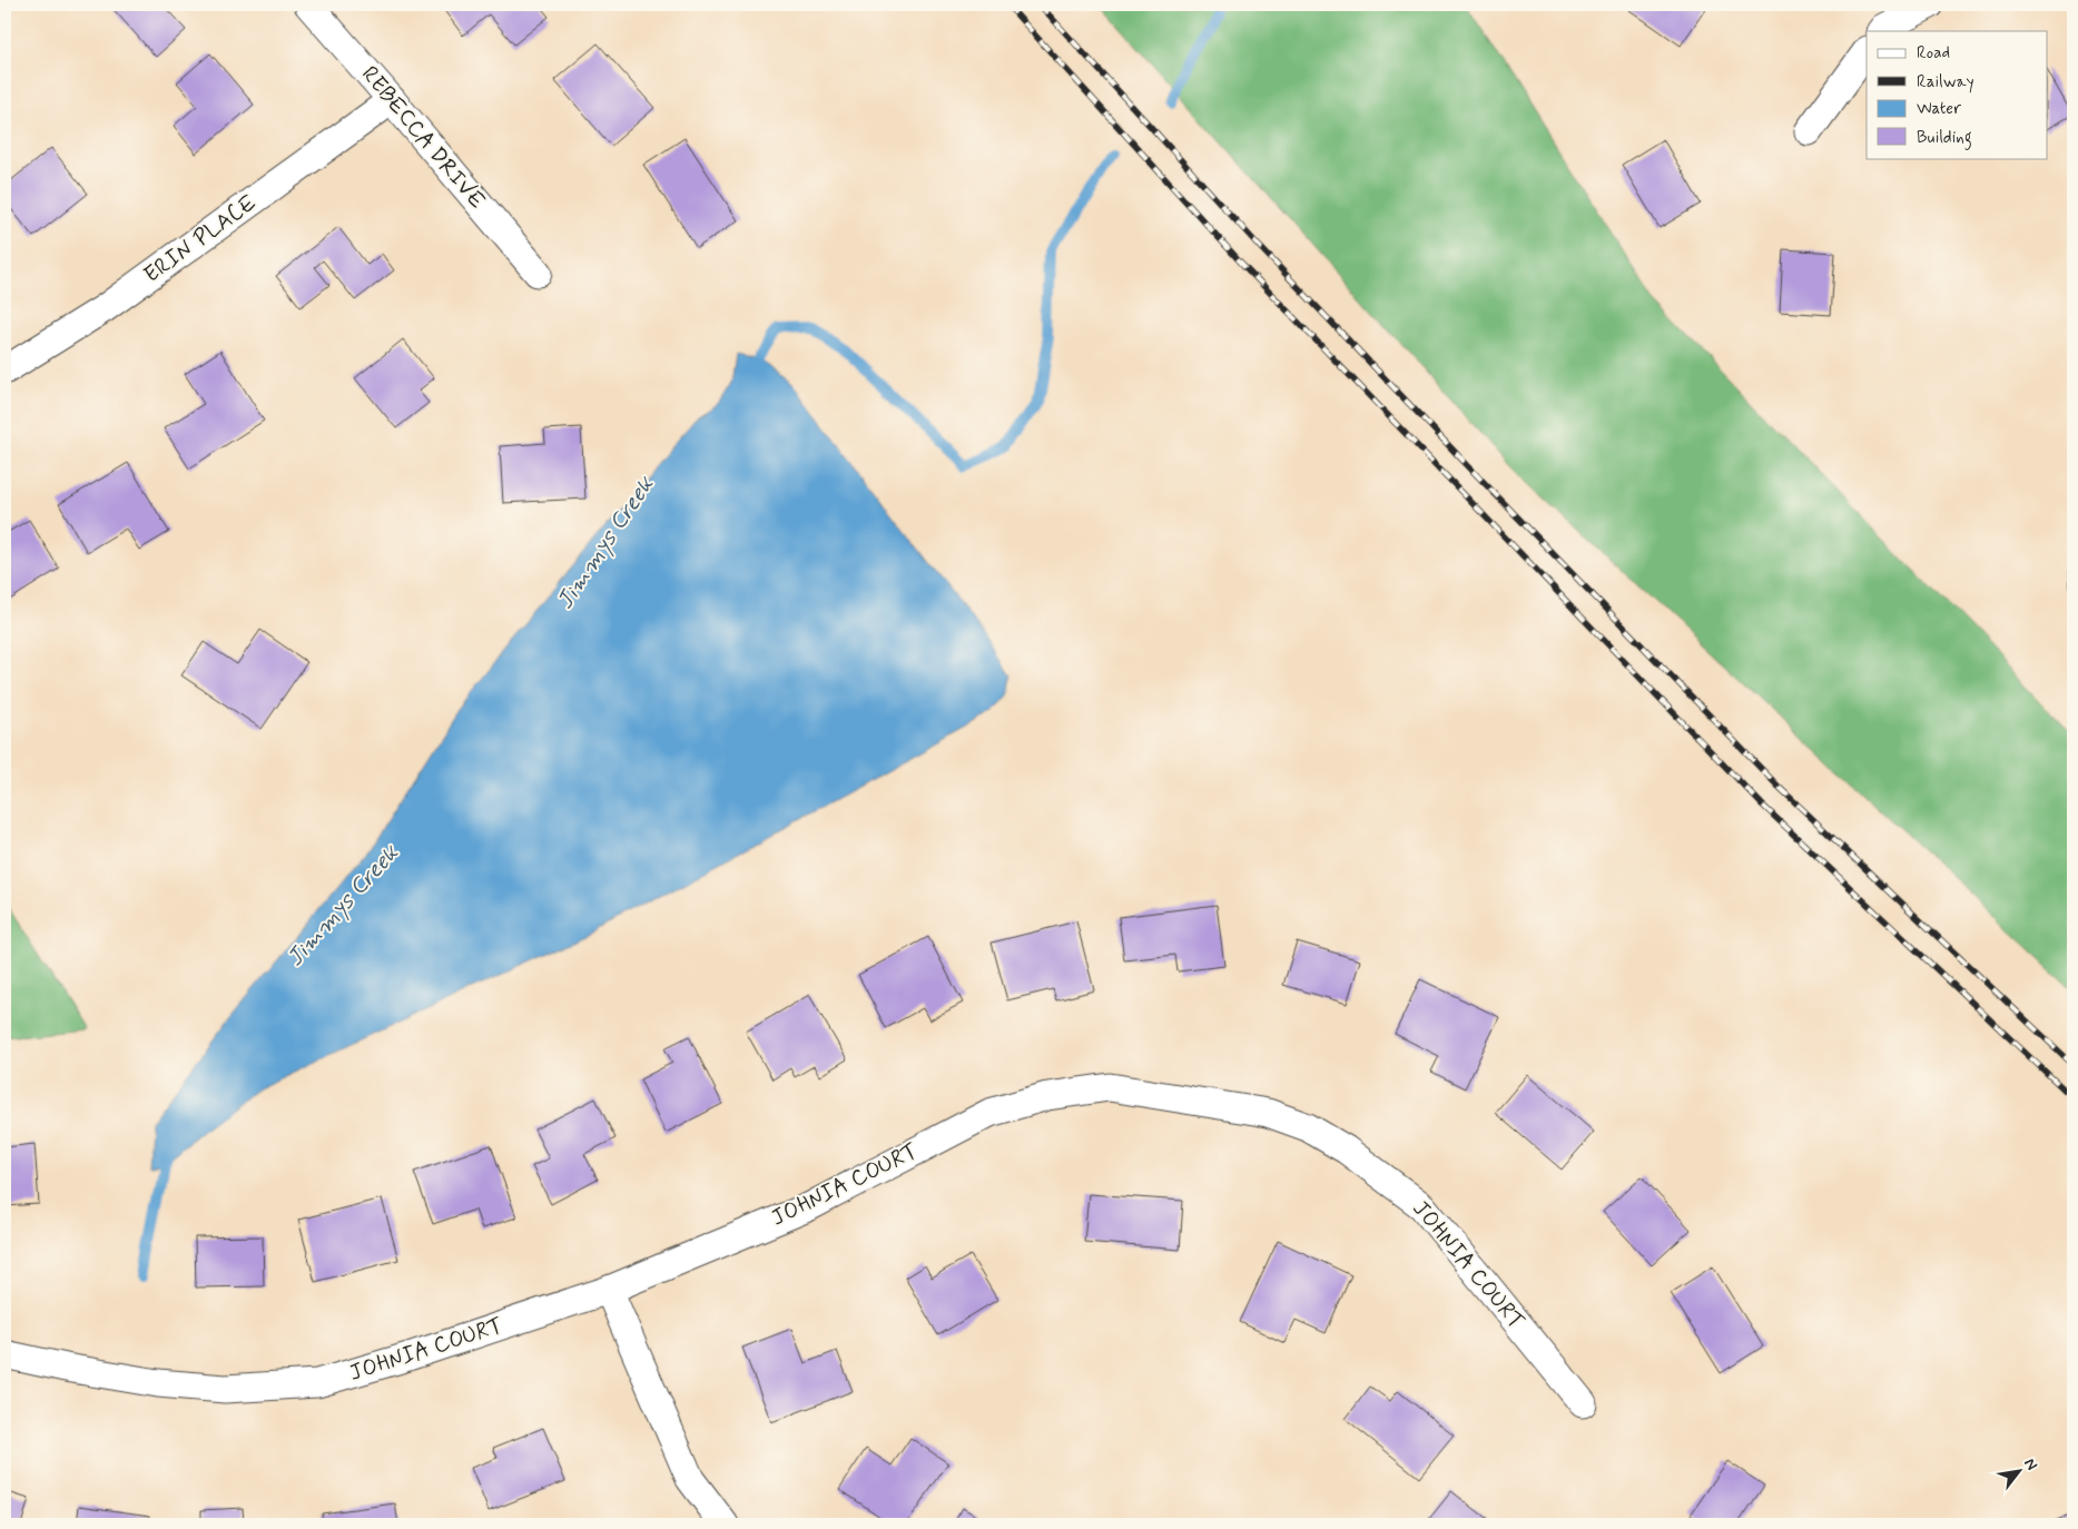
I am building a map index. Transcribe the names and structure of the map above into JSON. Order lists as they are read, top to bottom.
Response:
{
  "streets": {
    "street": ["REBECCA DRIVE", "ERIN PLACE", "JOHNIA COURT"]
  },
  "crossings": [
    ["REBECCA DRIVE", "ERIN PLACE"]
  ],
  "water": ["Jimmys Creek"],
  "legend": [
    "Road",
    "Railway",
    "Water",
    "Building"
  ],
  "north": "top right"
}
